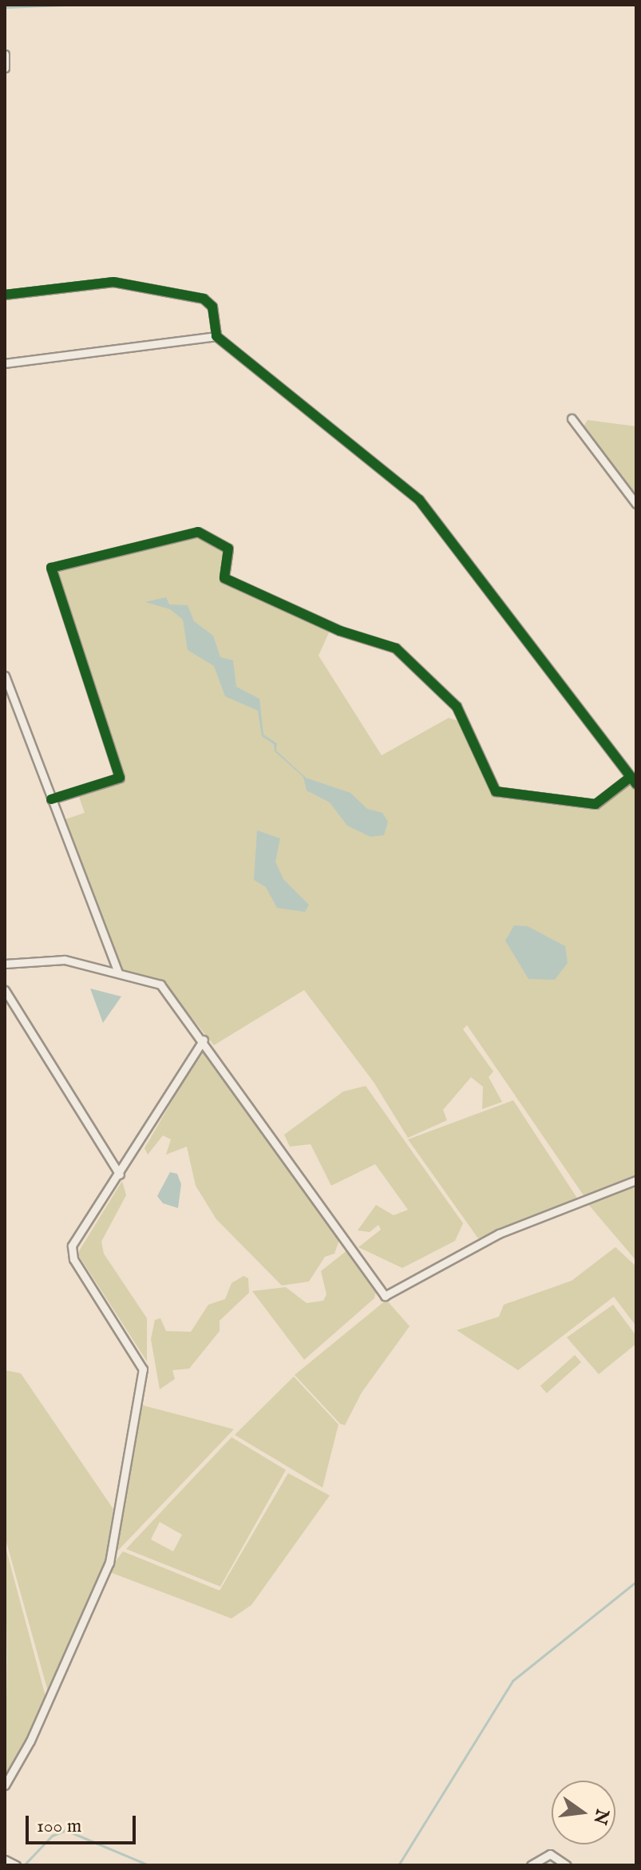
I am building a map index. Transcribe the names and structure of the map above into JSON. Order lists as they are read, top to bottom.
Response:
{
  "scale_bar": "100 m",
  "north": "right"
}
